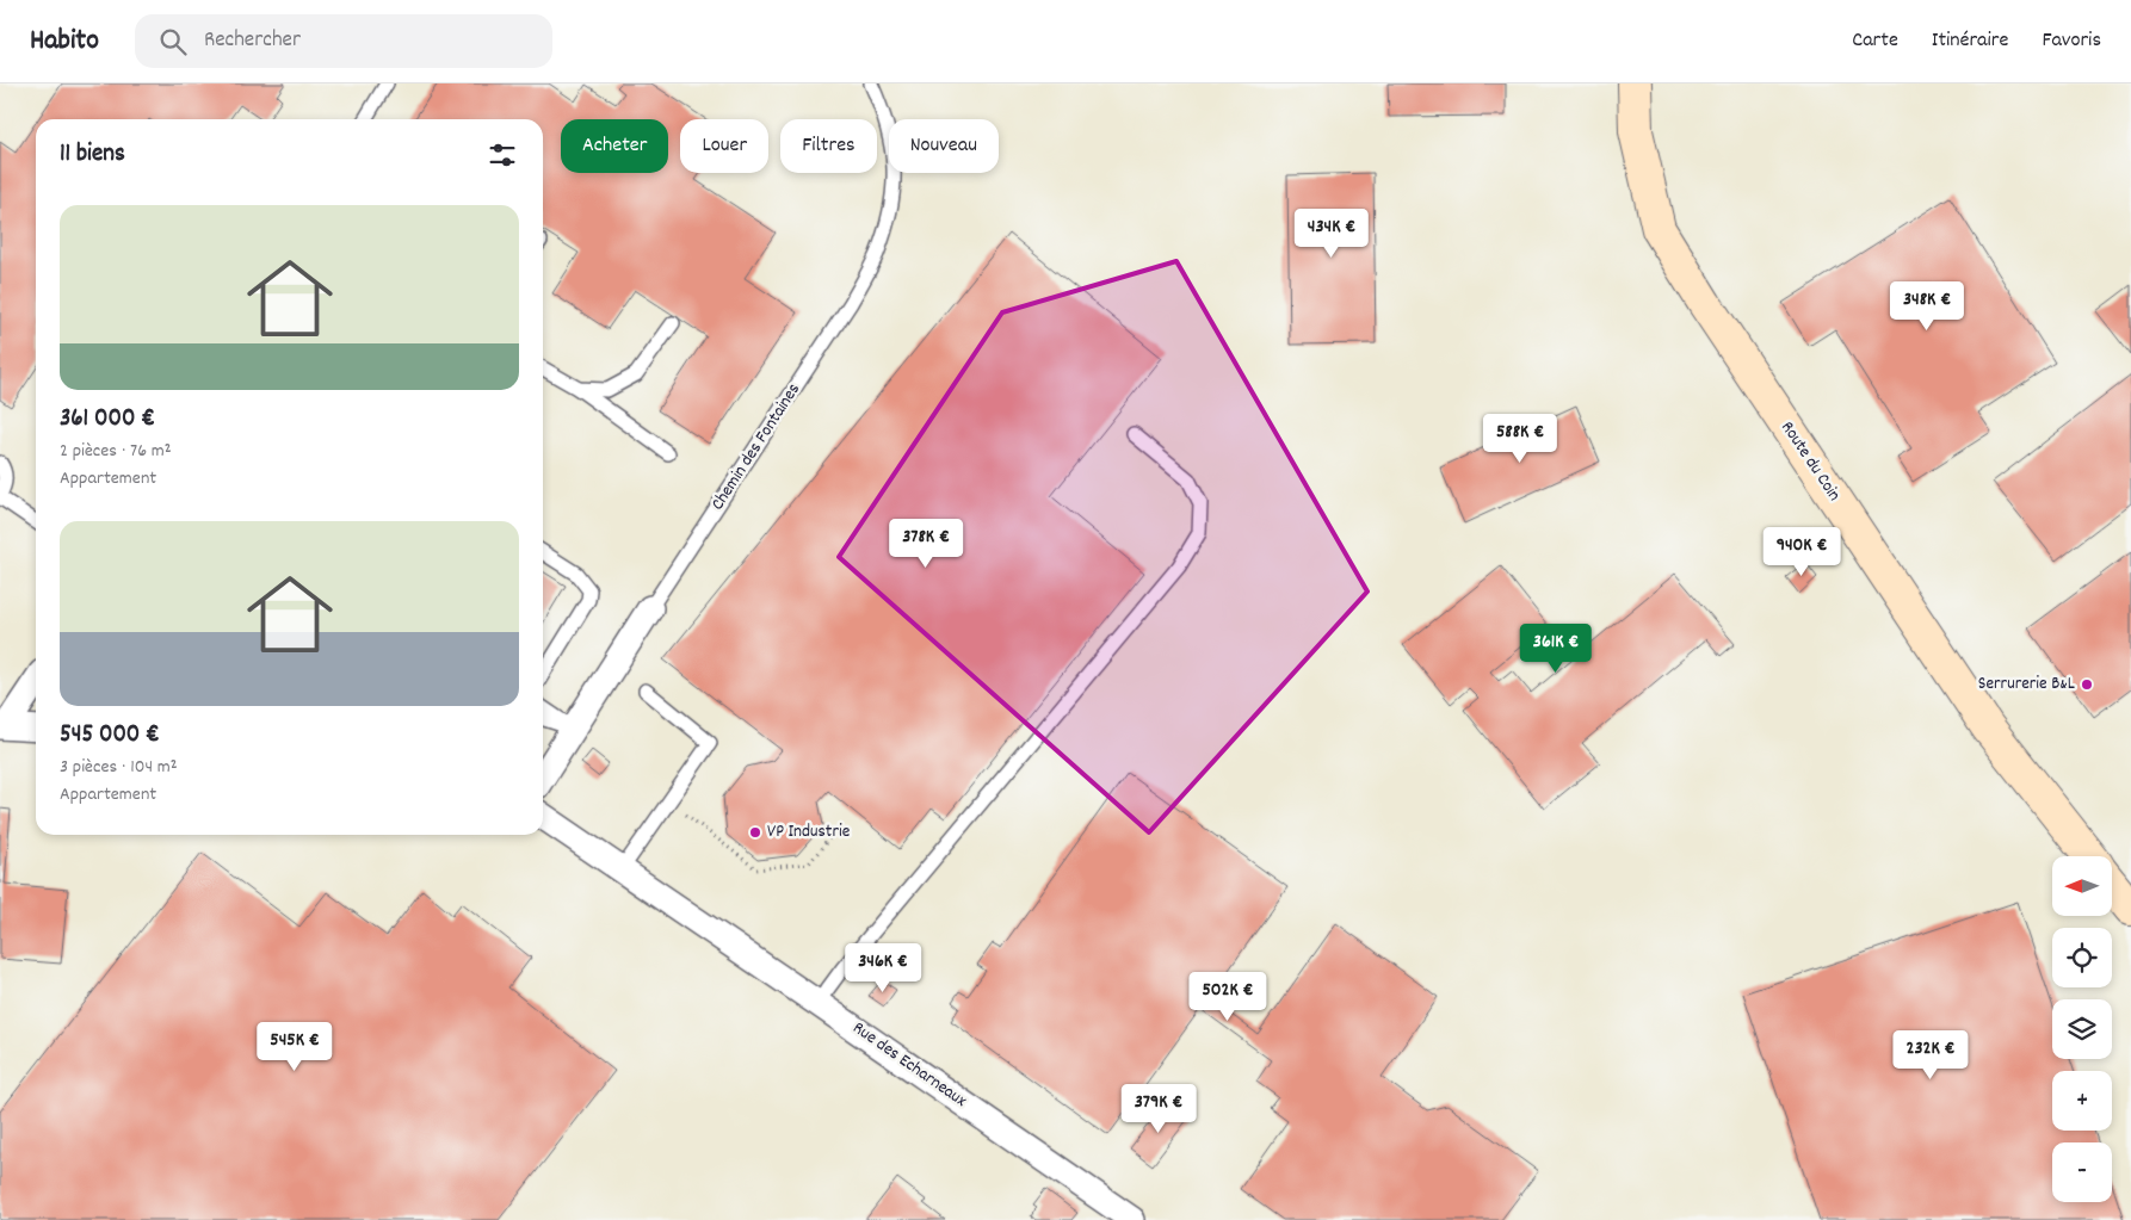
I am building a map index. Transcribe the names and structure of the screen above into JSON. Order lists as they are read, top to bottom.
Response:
{
  "streets": {
    "main road": ["Route du Coin"],
    "street": ["Chemin des Fontaines", "Rue des Echarneaux"]
  },
  "places": ["Serrurerie B&L", "VP Industrie"],
  "north": "left",
  "page": {
    "header": "Habito",
    "search": "Rechercher",
    "nav": ["Carte", "Itinéraire", "Favoris"],
    "chip": [
      "Acheter",
      "Louer",
      "Filtres",
      "Nouveau"
    ],
    "heading": "11 biens",
    "list": [
      {
        "name": "361 000 €",
        "note": "2 pièces · 76 m² · Appartement"
      },
      {
        "name": "545 000 €",
        "note": "3 pièces · 104 m² · Appartement"
      }
    ],
    "price": [
      "434K €",
      "348K €",
      "588K €",
      "378K €",
      "940K €",
      "361K €",
      "346K €",
      "502K €",
      "545K €",
      "232K €",
      "379K €"
    ],
    "map_buttons": ["+", "−"]
  }
}
